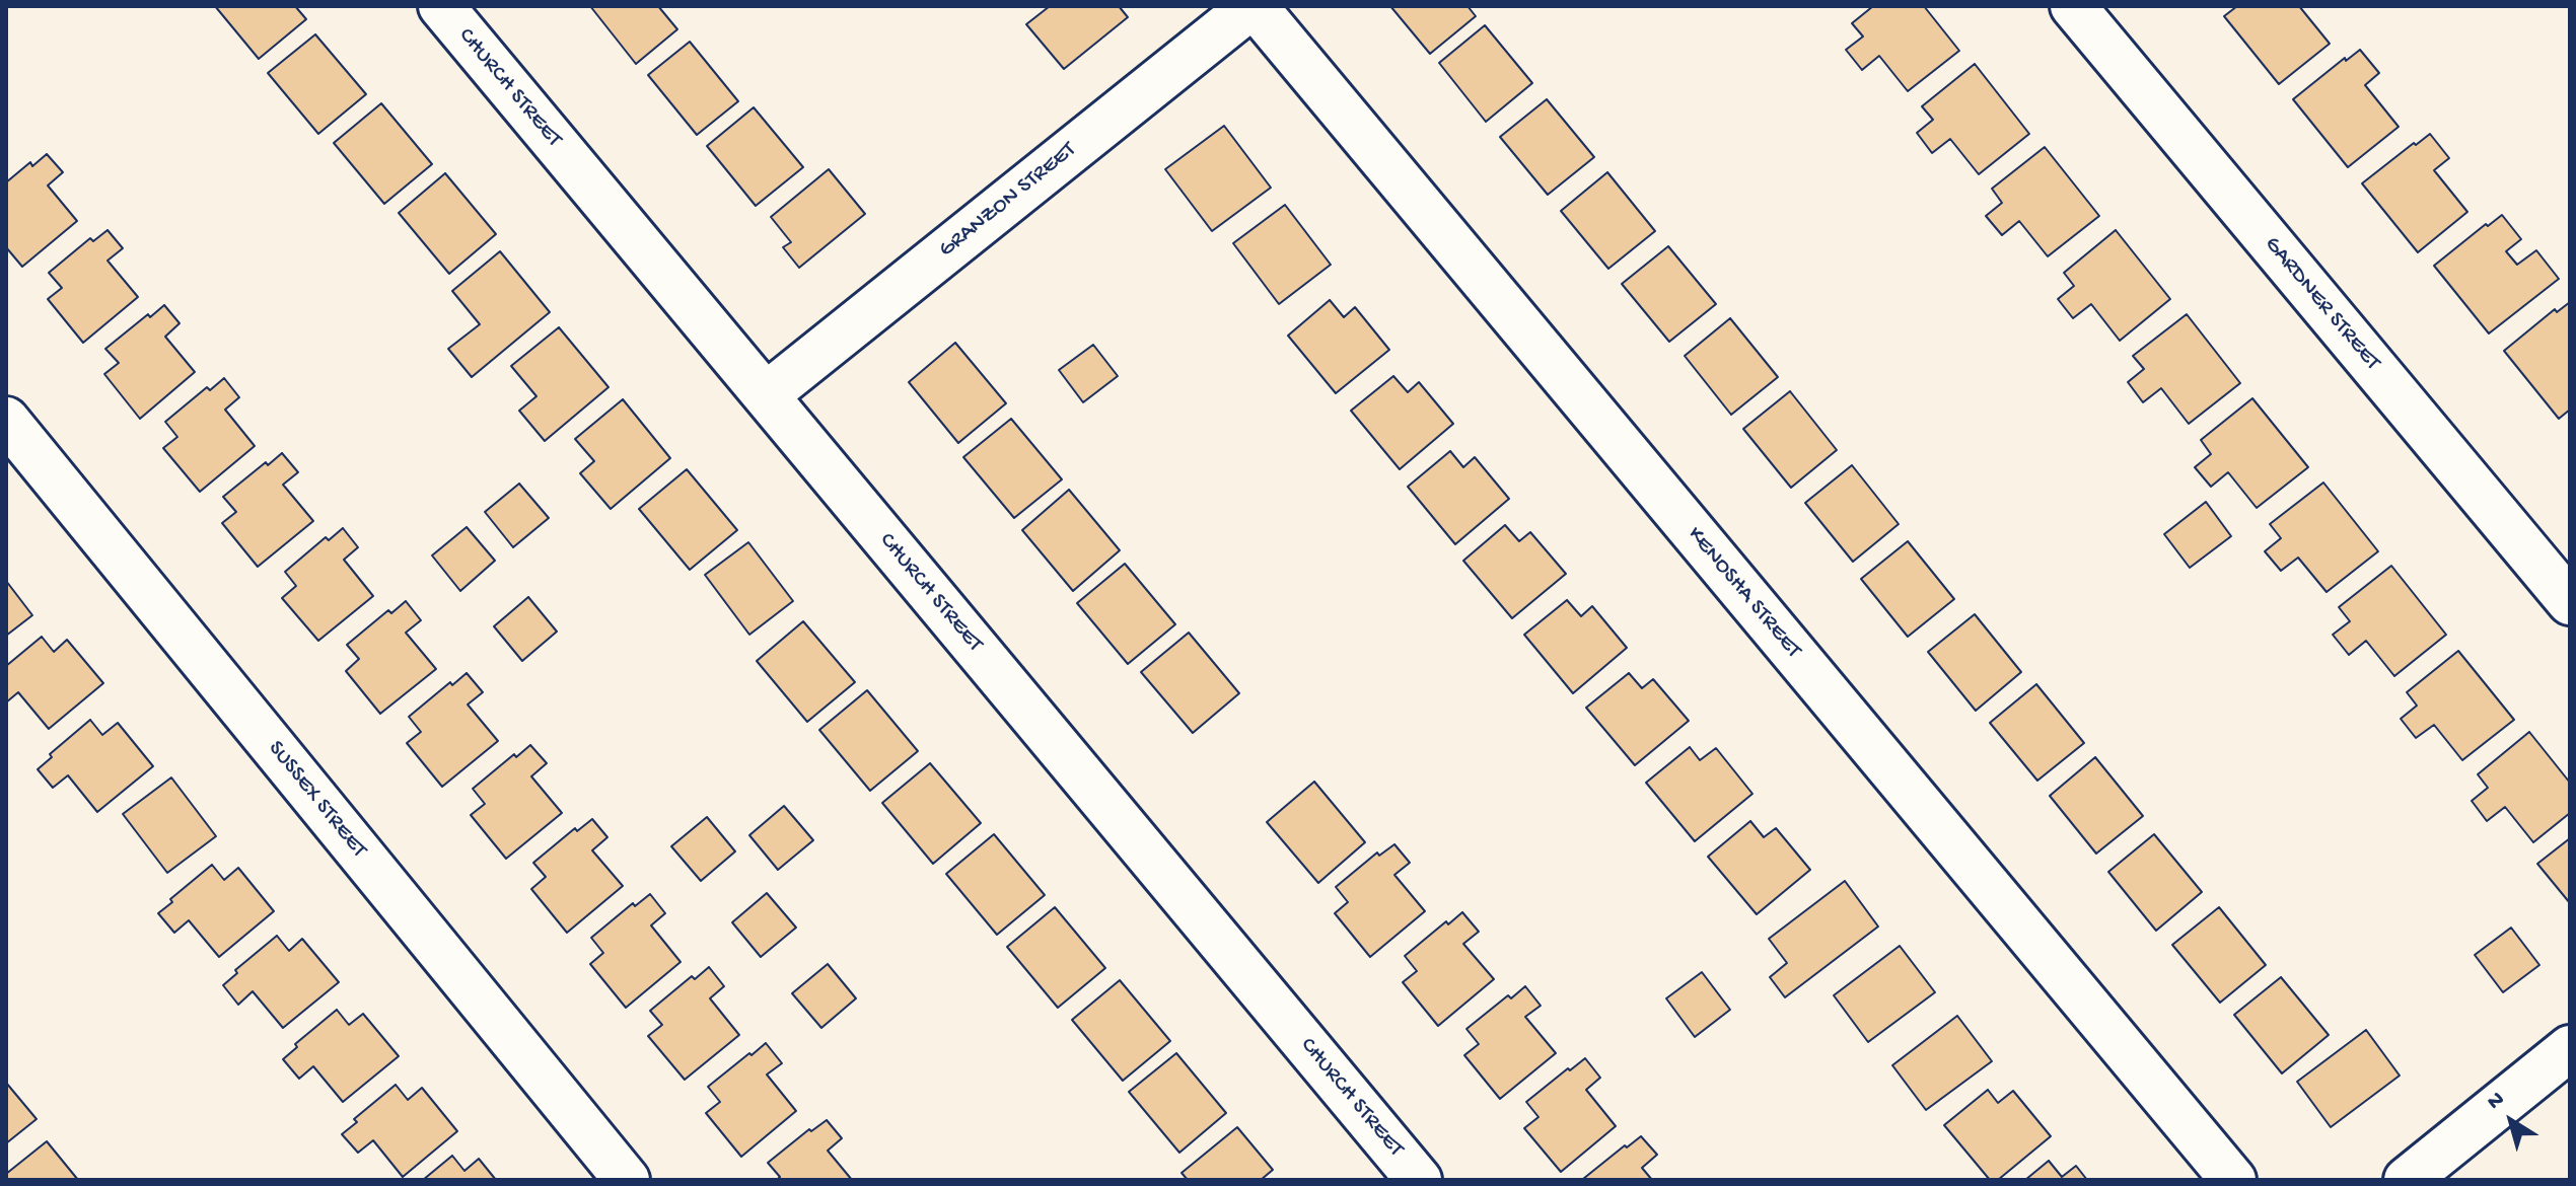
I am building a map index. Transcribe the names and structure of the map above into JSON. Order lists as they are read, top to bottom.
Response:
{
  "streets": {
    "street": [
      "CHURCH STREET",
      "GRANZON STREET",
      "GARDNER STREET",
      "KENOSHA STREET",
      "SUSSEX STREET"
    ]
  },
  "crossings": [
    ["CHURCH STREET", "GRANZON STREET"],
    ["GRANZON STREET", "KENOSHA STREET"]
  ],
  "north": "top left"
}
